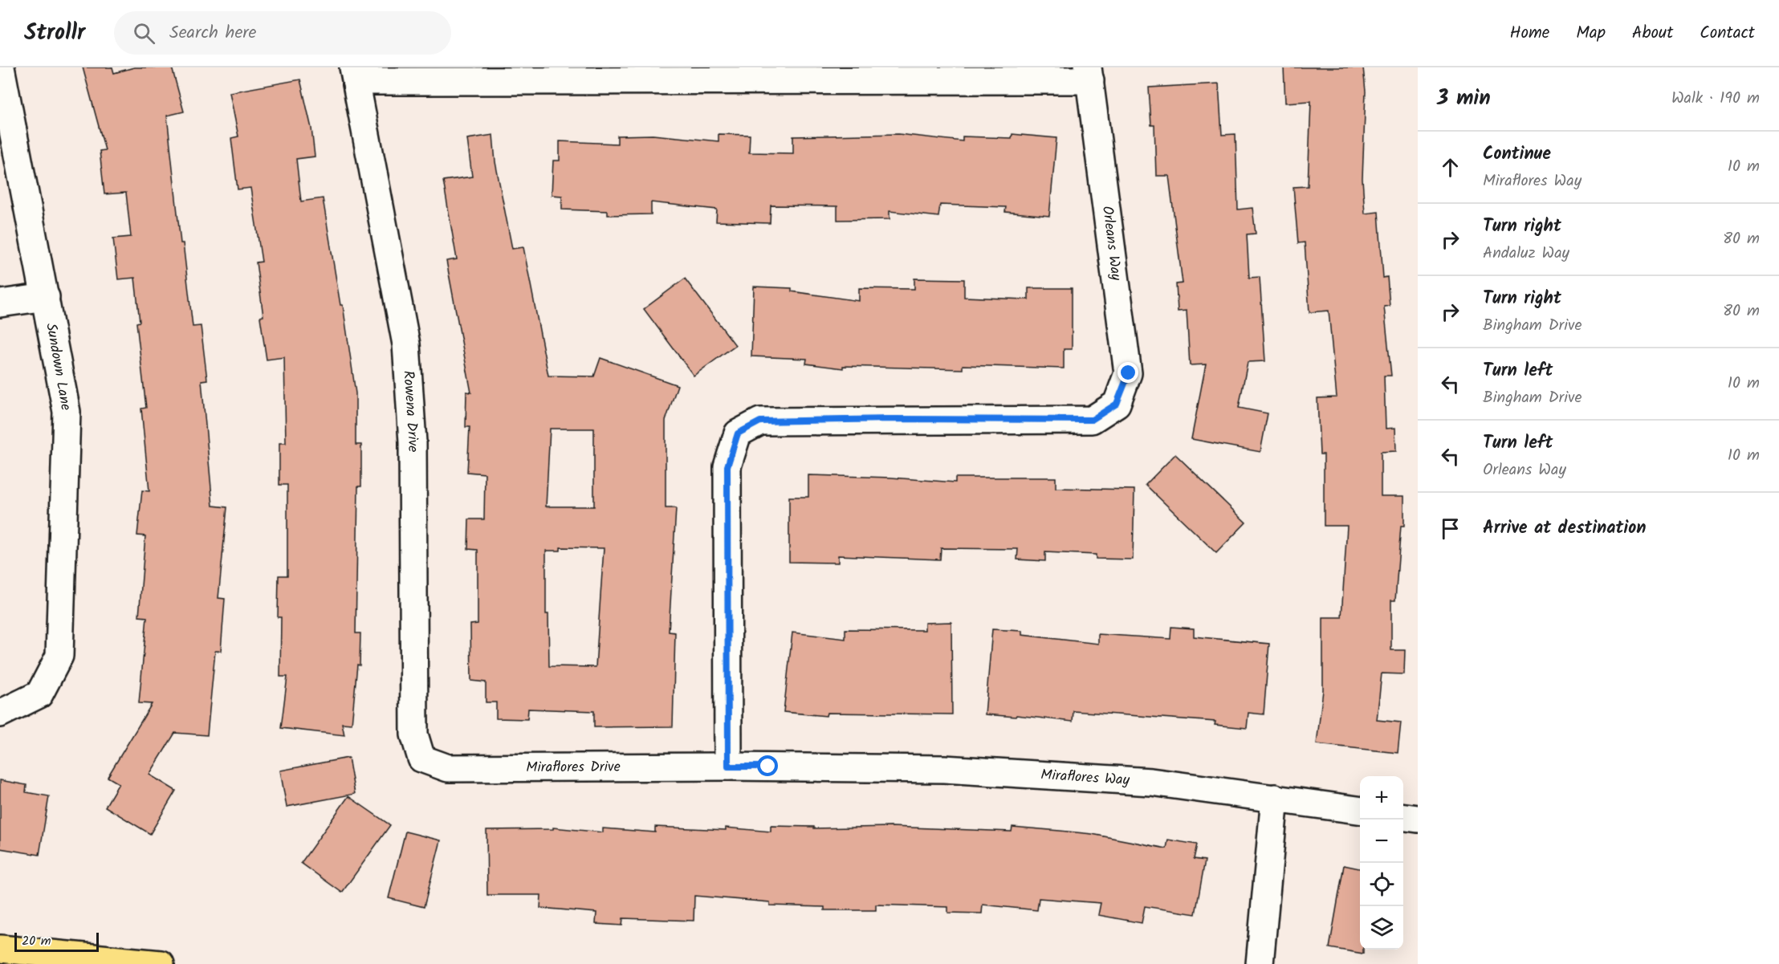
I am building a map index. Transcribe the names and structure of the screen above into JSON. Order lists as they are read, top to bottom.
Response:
{
  "streets": {
    "street": [
      "Orleans Way",
      "Sundown Lane",
      "Rowena Drive",
      "Miraflores Drive",
      "Miraflores Way"
    ]
  },
  "crossings": [
    ["Orleans Way", "Miraflores Drive"],
    ["Orleans Way", "Miraflores Way"],
    ["Rowena Drive", "Miraflores Drive"],
    ["Miraflores Drive", "Miraflores Way"]
  ],
  "scale_bar": "20 m",
  "page": {
    "header": "Strollr",
    "search": "Search here",
    "nav": [
      "Home",
      "Map",
      "About",
      "Contact"
    ],
    "heading": ["3 min", "Walk · 190 m"],
    "list": [
      ["Continue", "Miraflores Way", "10 m"],
      ["Turn right", "Andaluz Way", "80 m"],
      ["Turn right", "Bingham Drive", "80 m"],
      ["Turn left", "Bingham Drive", "10 m"],
      ["Turn left", "Orleans Way", "10 m"],
      "Arrive at destination"
    ],
    "map_buttons": ["+", "−"],
    "scale": "20 m"
  }
}
